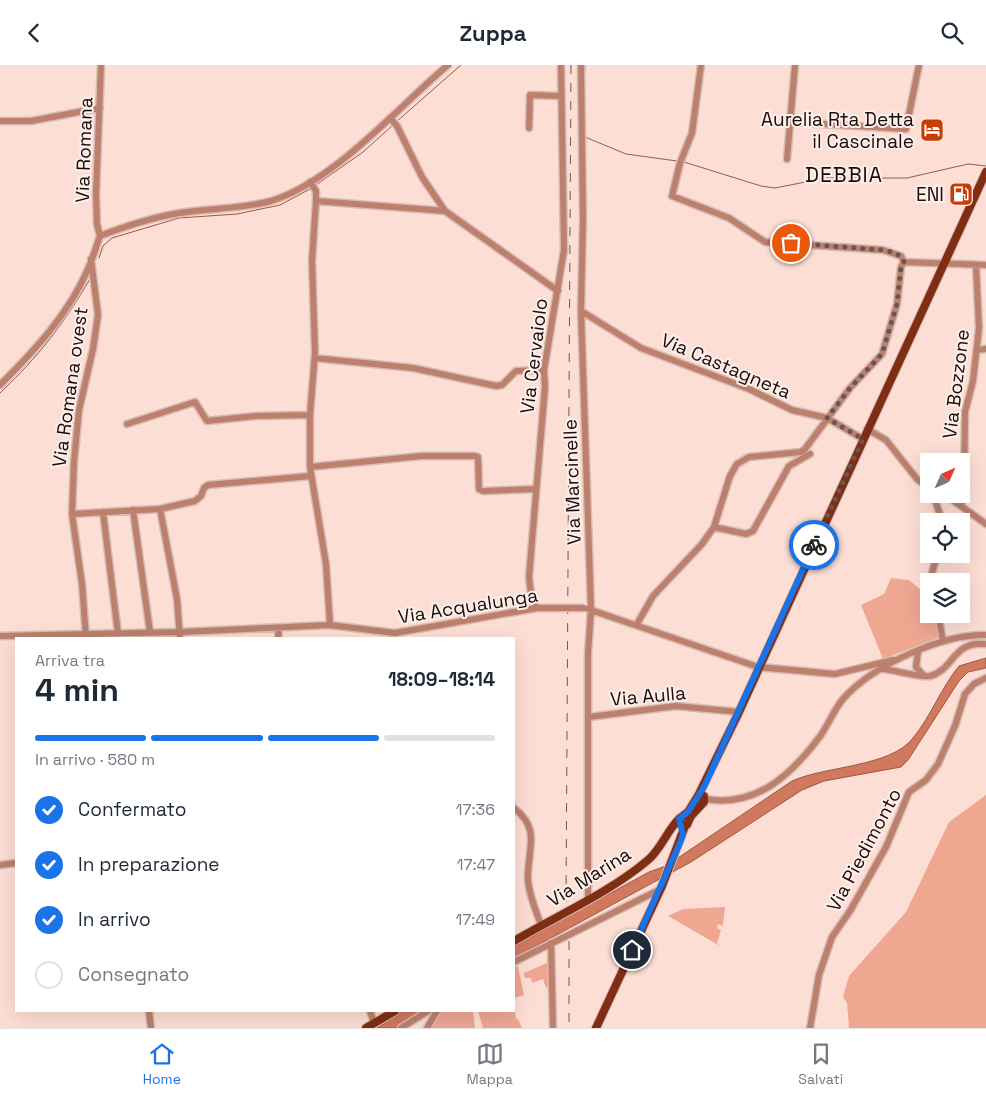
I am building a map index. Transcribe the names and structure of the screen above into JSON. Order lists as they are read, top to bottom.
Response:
{
  "streets": {
    "main road": ["Via Marina"],
    "street": [
      "Via Romana",
      "Via Cervaiolo",
      "Via Castagneta",
      "Via Bozzone",
      "Via Romana ovest",
      "Via Marcinelle",
      "Via Acqualunga",
      "Via Aulla",
      "Via Piedimonto"
    ]
  },
  "crossings": [
    ["Via Cervaiolo", "Via Acqualunga"],
    ["Via Castagneta", "Via Marcinelle"],
    ["Via Castagneta", "Via Marina"],
    ["Via Romana ovest", "Via Acqualunga"],
    ["Via Marcinelle", "Via Acqualunga"],
    ["Via Marcinelle", "Via Aulla"],
    ["Via Marcinelle", "Via Marina"],
    ["Via Acqualunga", "Via Marina"],
    ["Via Aulla", "Via Marina"]
  ],
  "districts": ["DEBBIA"],
  "places": {
    "hotel": ["Aurelia Rta Detta il Cascinale"],
    "fuel station": ["ENI"]
  },
  "north": "top right",
  "page": {
    "header": "Zuppa",
    "heading": ["4 min", "Arriva tra", "18:09–18:14"],
    "bar": "In arrivo · 580 m",
    "list": [
      ["Confermato", "17:36"],
      ["In preparazione", "17:47"],
      ["In arrivo", "17:49"],
      "Consegnato"
    ],
    "tabs": ["Home", "Mappa", "Salvati"]
  }
}
